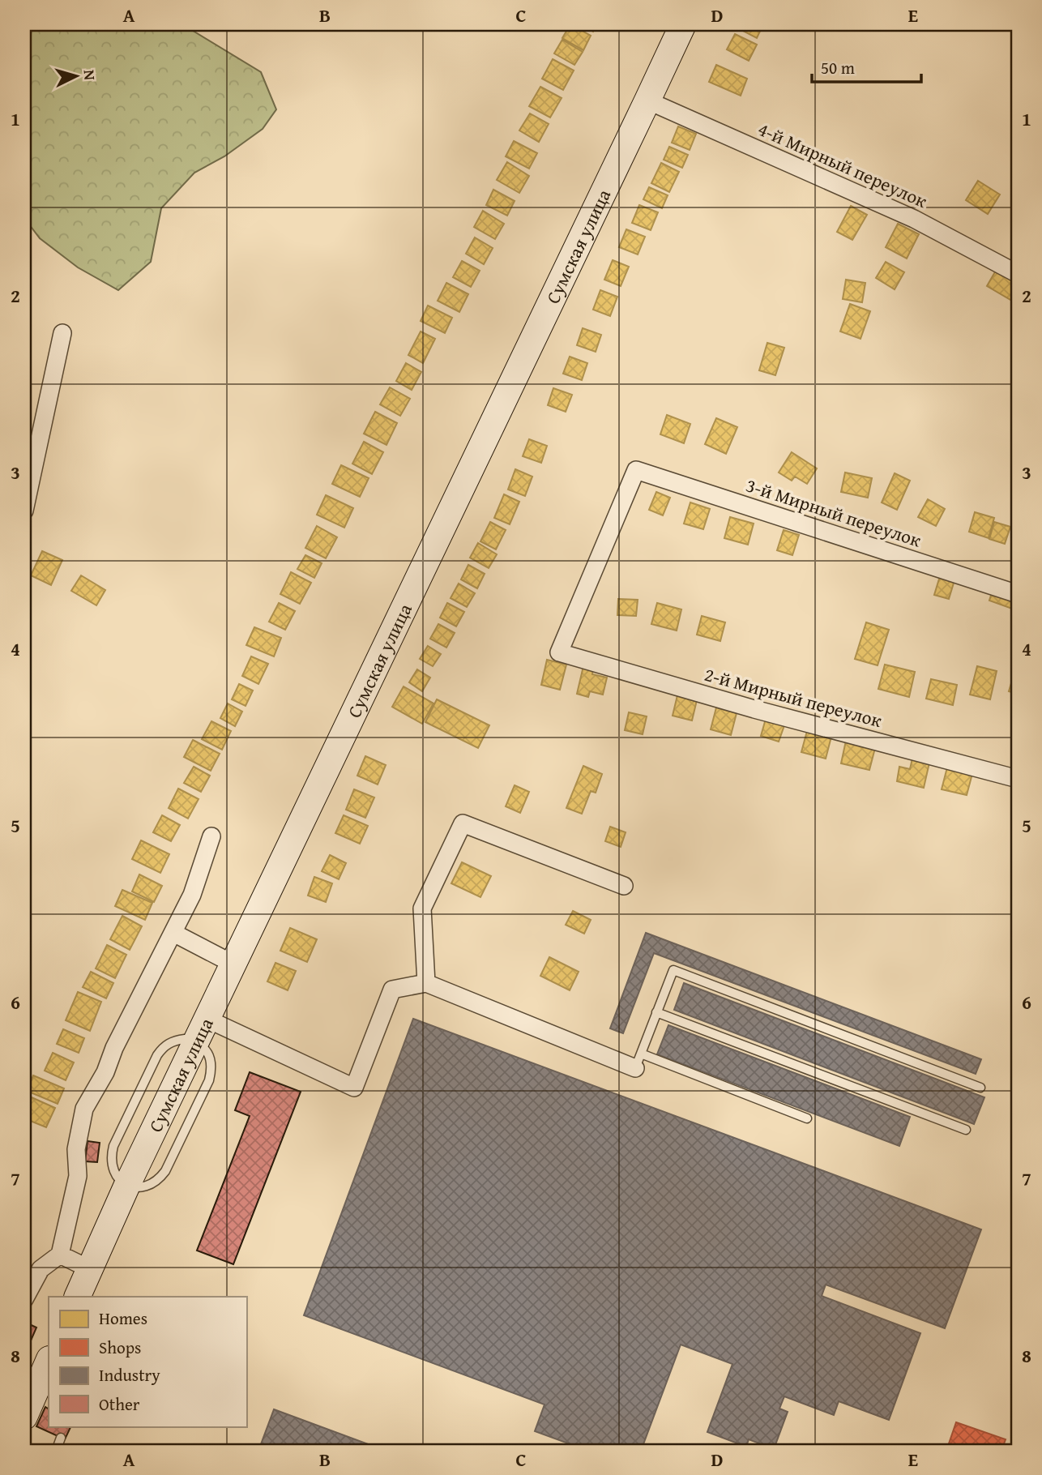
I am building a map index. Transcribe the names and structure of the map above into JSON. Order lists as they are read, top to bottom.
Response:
{
  "streets": {
    "main road": ["Сумская улица"],
    "street": ["4-й Мирный переулок", "3-й Мирный переулок", "2-й Мирный переулок"]
  },
  "crossings": [
    ["4-й Мирный переулок", "Сумская улица"],
    ["3-й Мирный переулок", "2-й Мирный переулок"]
  ],
  "legend": [
    "Homes",
    "Shops",
    "Industry",
    "Other"
  ],
  "scale_bar": "50 m",
  "north": "right",
  "grid": {
    "columns": [
      "A",
      "B",
      "C",
      "D",
      "E"
    ],
    "rows": [
      "1",
      "2",
      "3",
      "4",
      "5",
      "6",
      "7",
      "8"
    ]
  }
}
